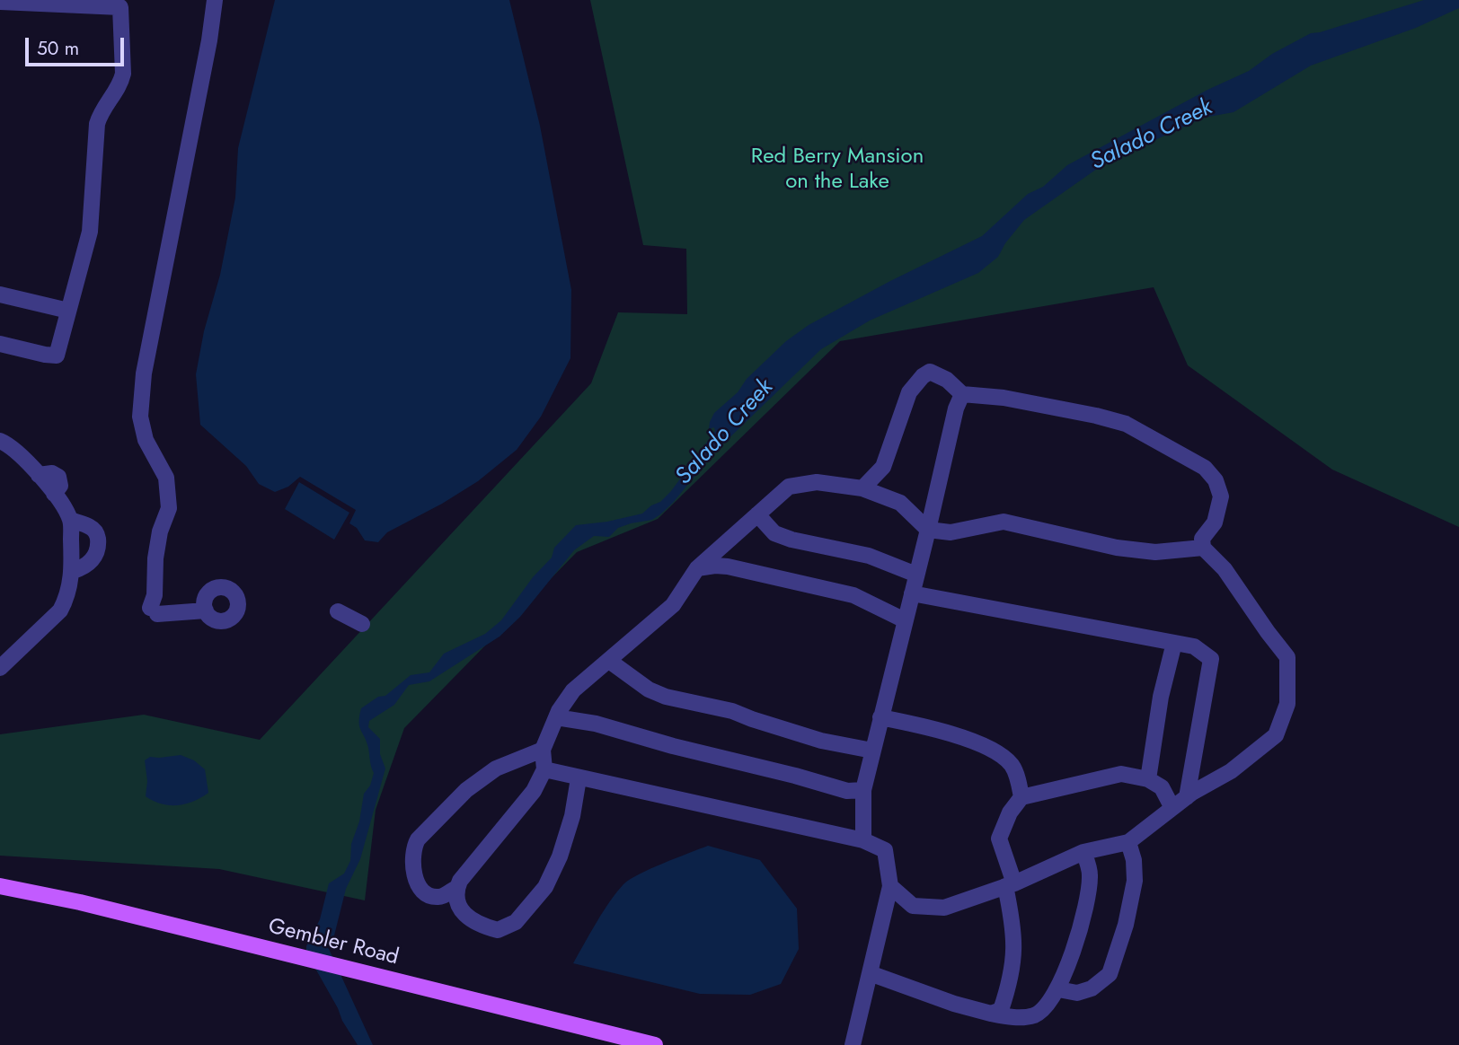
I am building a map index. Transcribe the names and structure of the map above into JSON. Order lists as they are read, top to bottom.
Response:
{
  "streets": {
    "main road": ["Gembler Road"]
  },
  "water": ["Salado Creek"],
  "parks": ["Red Berry Mansion on the Lake"],
  "scale_bar": "50 m"
}
